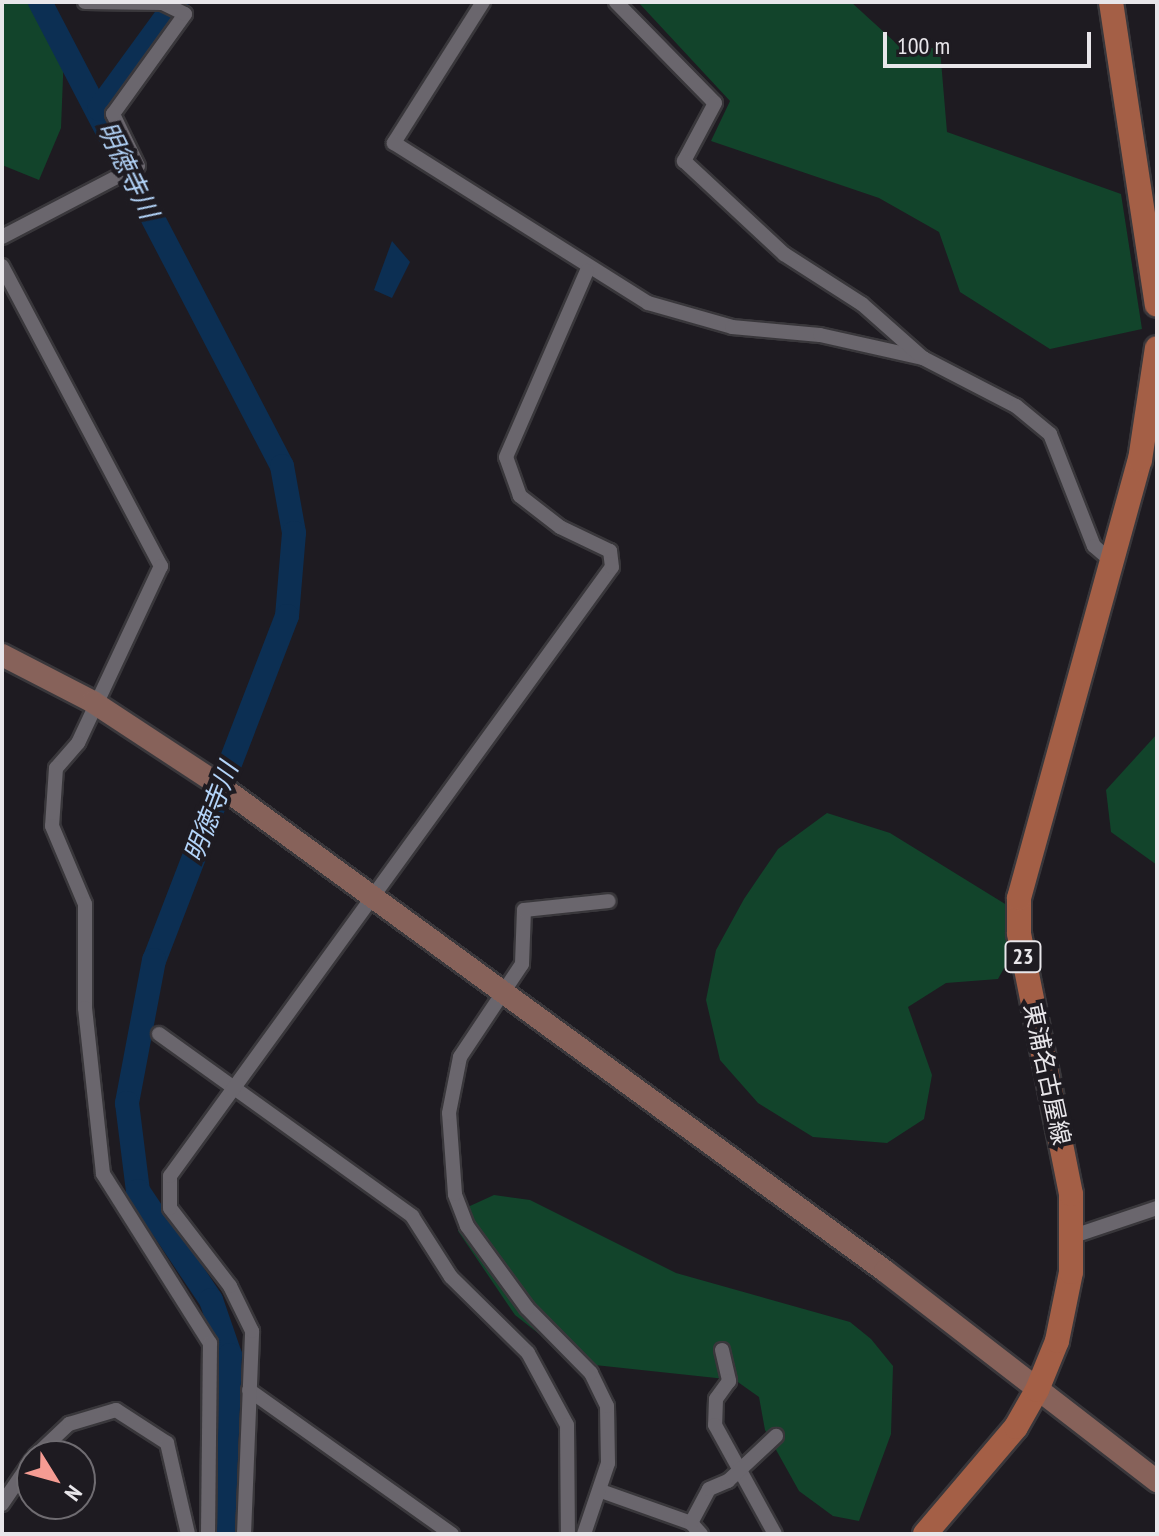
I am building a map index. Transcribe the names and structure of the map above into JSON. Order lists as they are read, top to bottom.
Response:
{
  "streets": {
    "main road": ["23", "東浦名古屋線"]
  },
  "water": ["明徳寺川"],
  "scale_bar": "100 m",
  "north": "bottom right"
}
